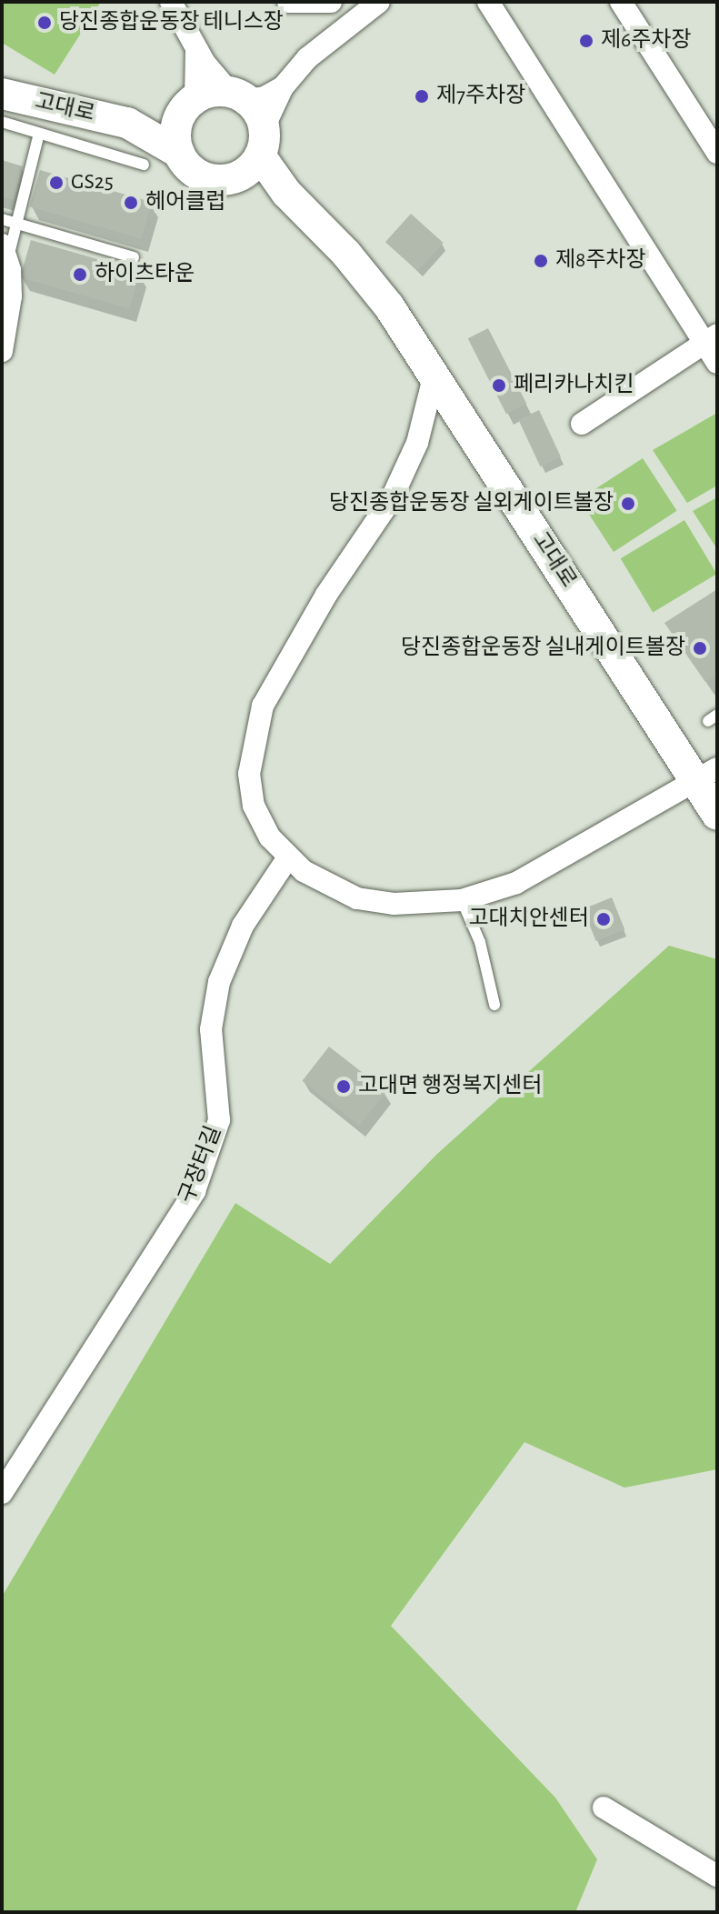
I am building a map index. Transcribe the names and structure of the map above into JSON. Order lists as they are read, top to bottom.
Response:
{
  "streets": {
    "street": ["고대로", "구장터길"]
  },
  "places": [
    "당진종합운동장 테니스장",
    "제6주차장",
    "제7주차장",
    "GS25",
    "헤어클럽",
    "제8주차장",
    "하이츠타운",
    "페리카나치킨",
    "당진종합운동장 실외게이트볼장",
    "당진종합운동장 실내게이트볼장",
    "고대치안센터",
    "고대면 행정복지센터"
  ]
}
